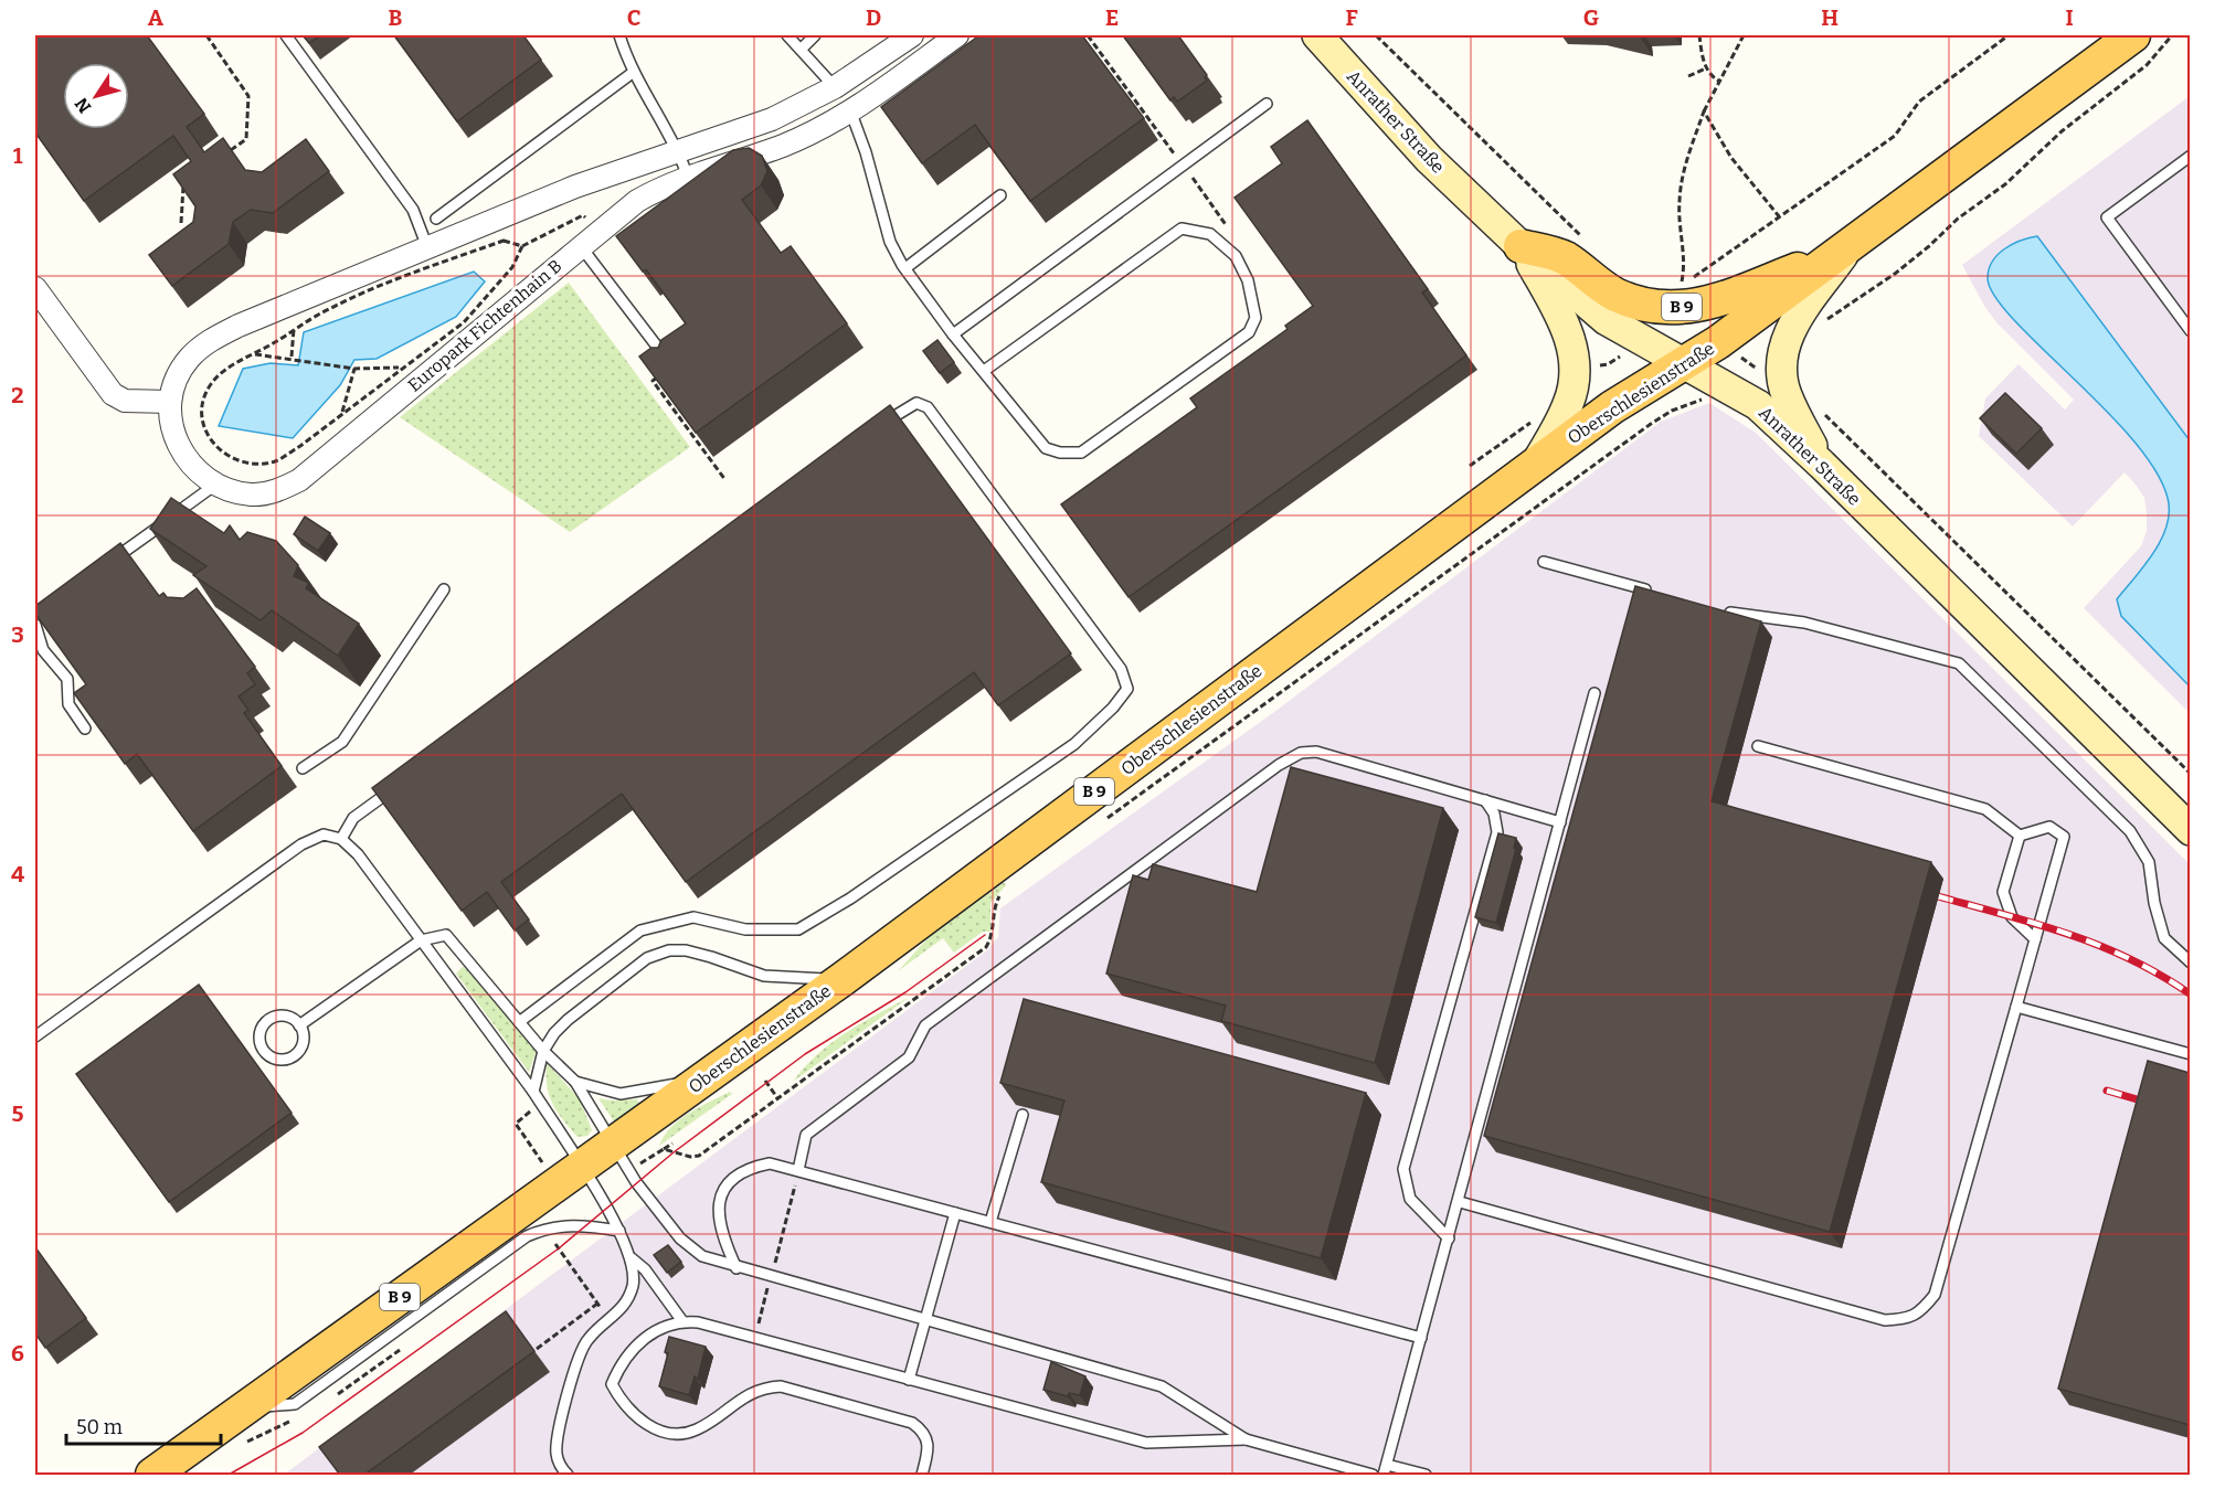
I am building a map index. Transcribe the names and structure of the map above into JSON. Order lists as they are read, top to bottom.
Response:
{
  "streets": {
    "main road": ["Anrather Straße", "B 9", "Oberschlesienstraße"],
    "street": ["Europark Fichtenhain B"]
  },
  "crossings": [
    ["Anrather Straße", "B 9"],
    ["Anrather Straße", "Oberschlesienstraße"],
    ["B 9", "Oberschlesienstraße"]
  ],
  "scale_bar": "50 m",
  "north": "bottom left",
  "grid": {
    "columns": [
      "A",
      "B",
      "C",
      "D",
      "E",
      "F",
      "G",
      "H",
      "I"
    ],
    "rows": [
      "1",
      "2",
      "3",
      "4",
      "5",
      "6"
    ]
  }
}
